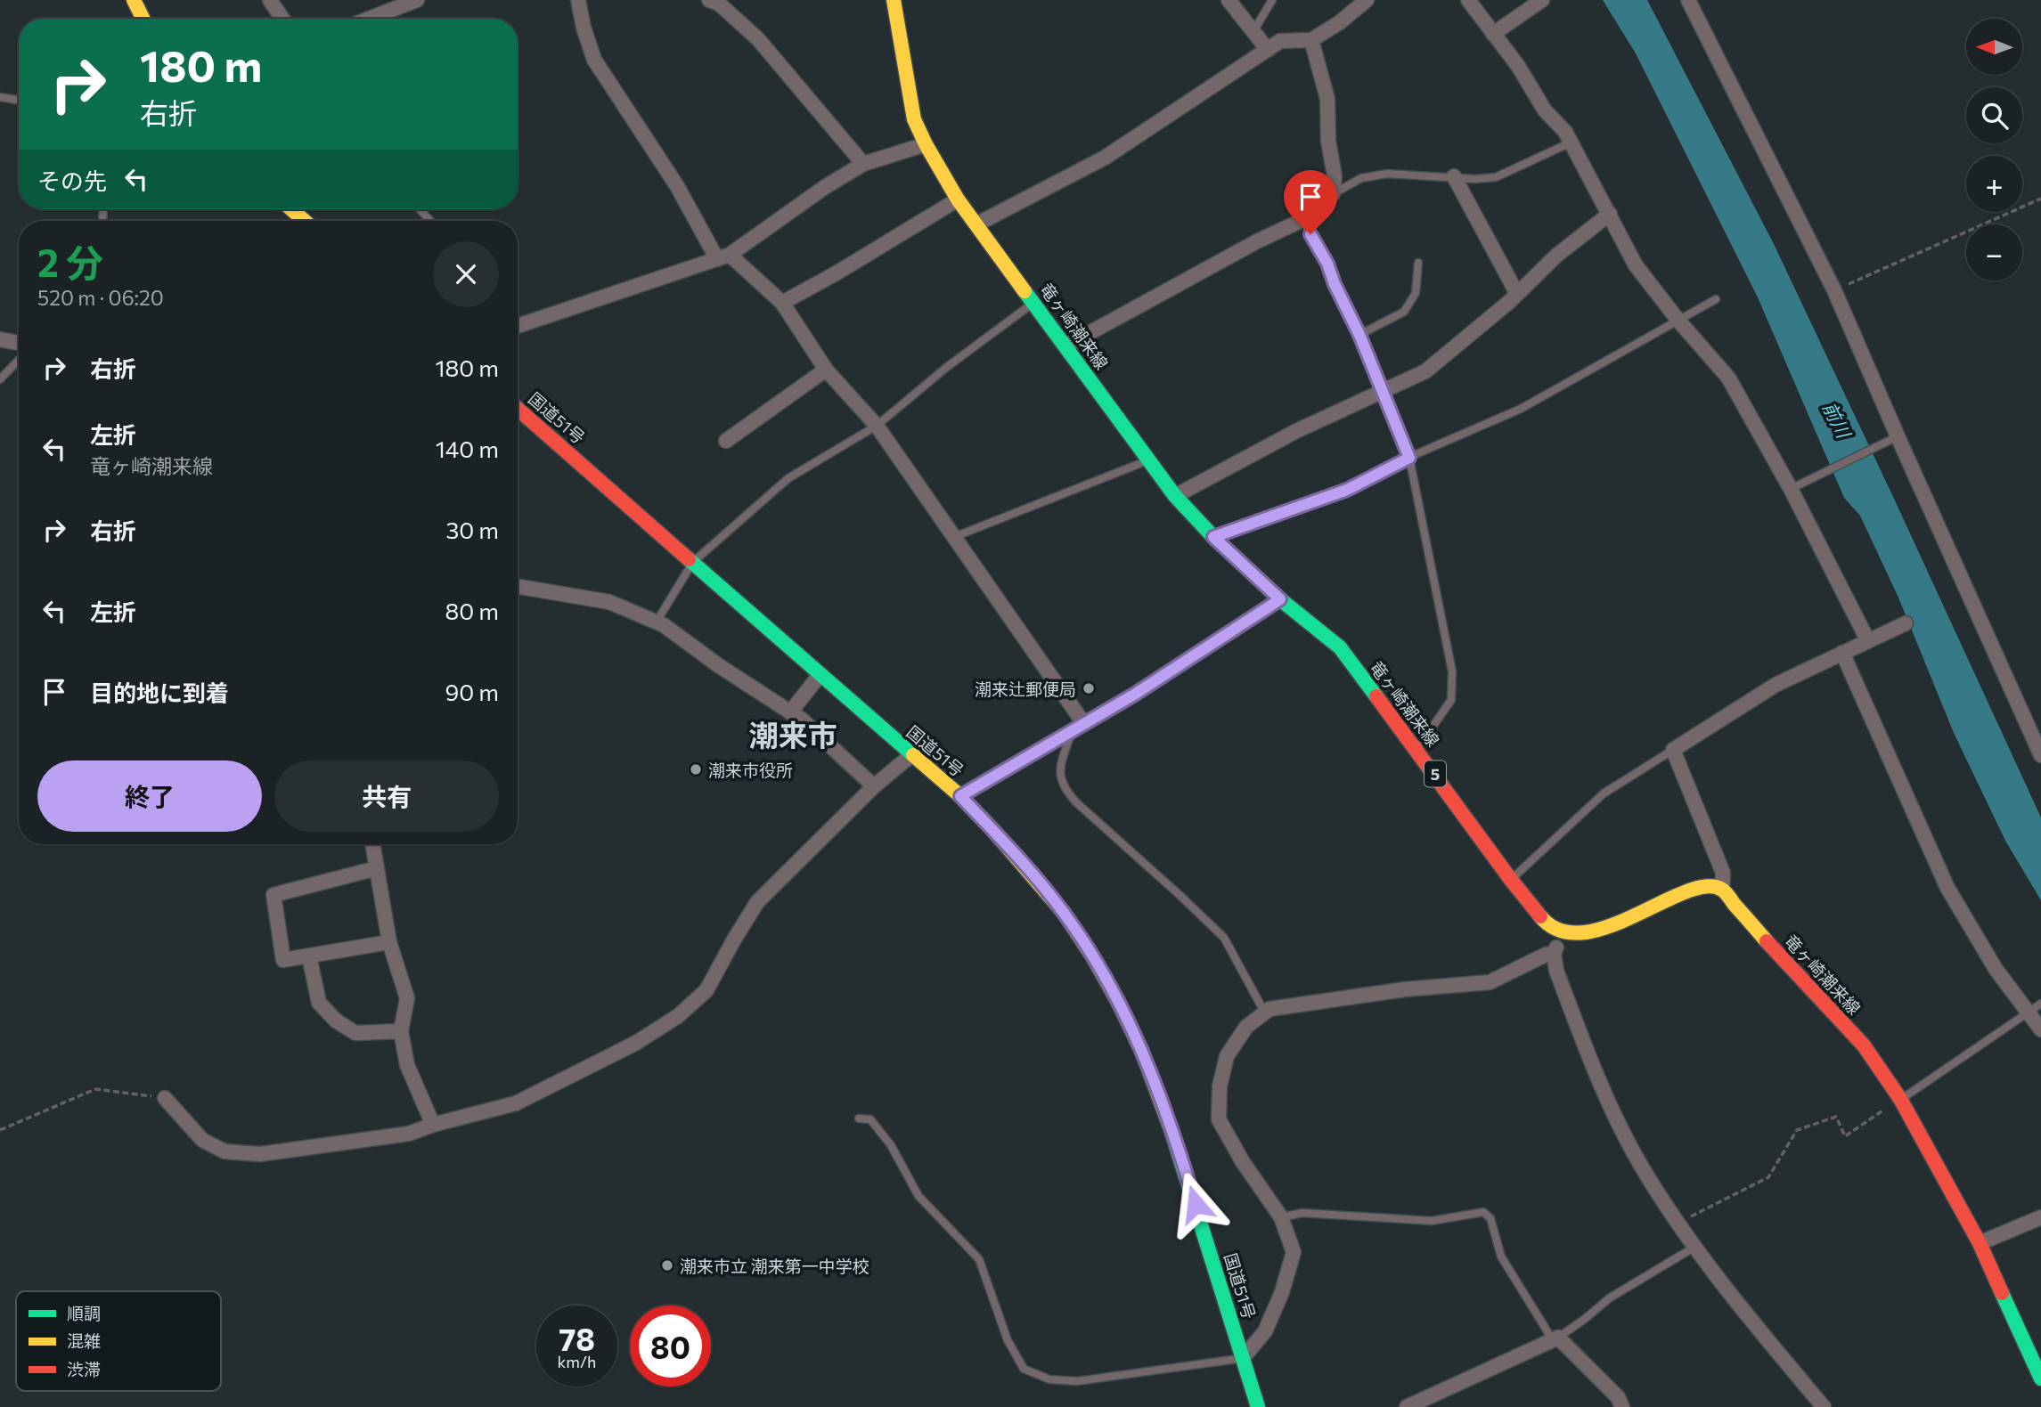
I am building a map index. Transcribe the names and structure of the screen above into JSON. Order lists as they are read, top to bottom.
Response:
{
  "streets": {
    "main road": ["竜ヶ崎潮来線", "国道51号", "5"]
  },
  "districts": ["潮来市"],
  "water": ["前川"],
  "places": ["潮来辻郵便局", "潮来市役所", "潮来市立 潮来第一中学校"],
  "legend": ["順調", "混雑", "渋滞"],
  "north": "left",
  "page": {
    "map_buttons": ["+", "−"],
    "turn": ["180 m", "右折"],
    "then": "その先",
    "heading": ["2 分", "520 m · 06:20"],
    "list": [
      {
        "name": "右折",
        "value": "180 m"
      },
      {
        "name": "左折",
        "note": "竜ヶ崎潮来線",
        "value": "140 m"
      },
      {
        "name": "右折",
        "value": "30 m"
      },
      {
        "name": "左折",
        "value": "80 m"
      },
      {
        "name": "目的地に到着",
        "value": "90 m"
      }
    ],
    "buttons": ["終了", "共有"],
    "speed": "78 km/h",
    "limit": "80"
  }
}
